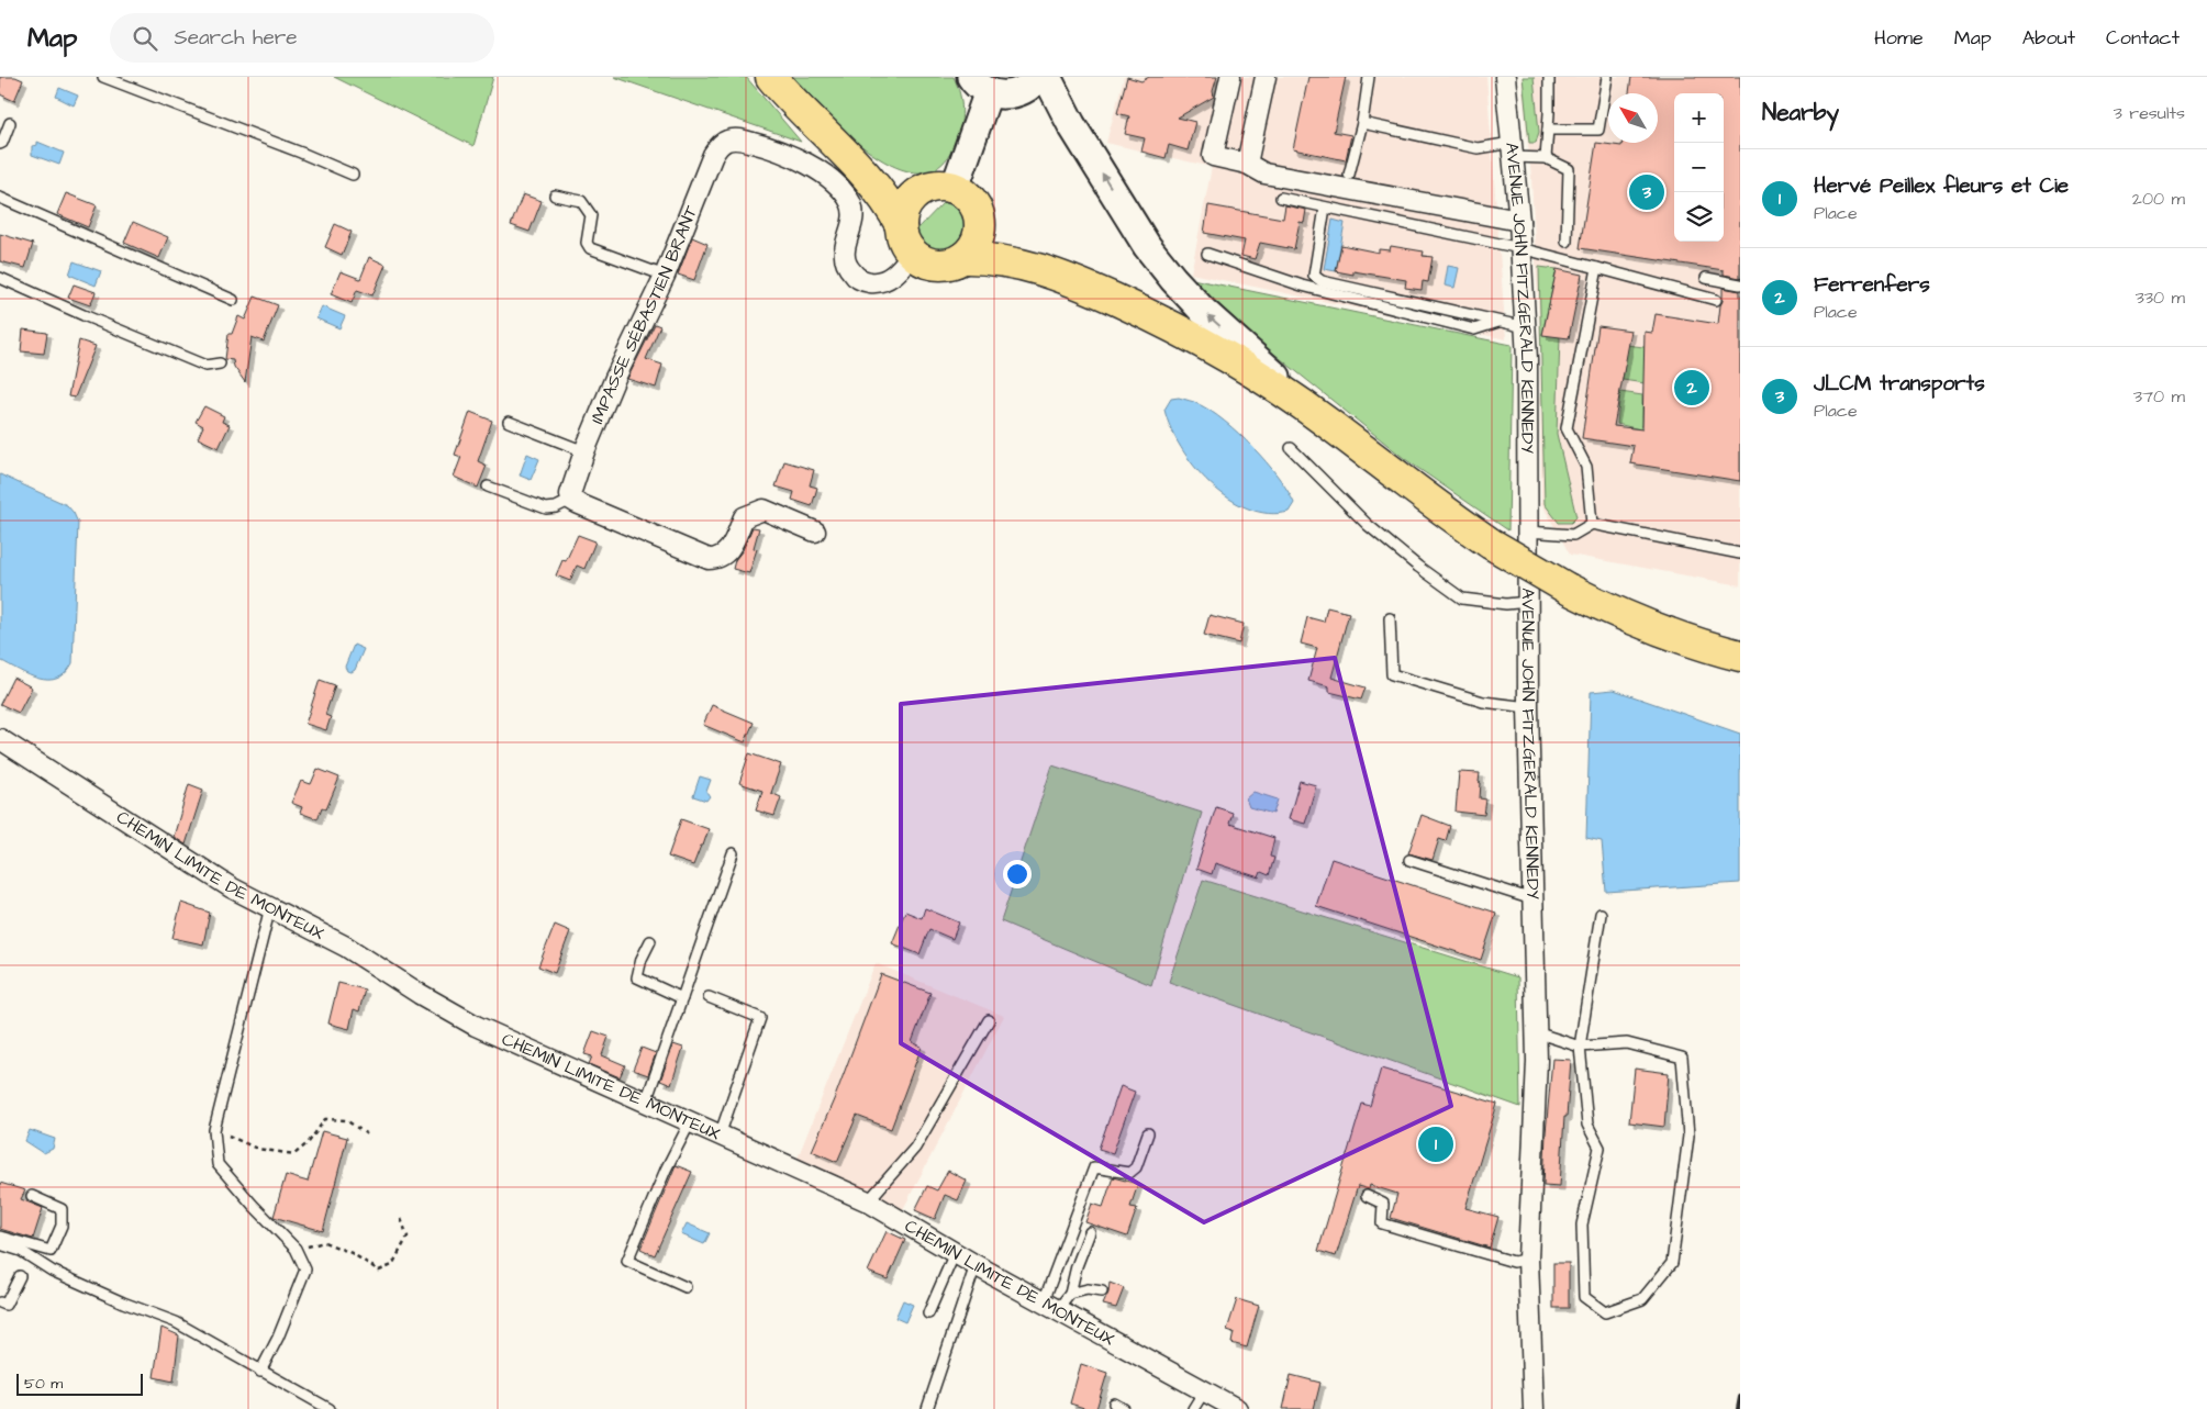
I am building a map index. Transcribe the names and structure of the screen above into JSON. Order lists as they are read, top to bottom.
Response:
{
  "streets": {
    "street": ["AVENUE JOHN FITZGERALD KENNEDY", "IMPASSE SÉBASTIEN BRANT", "CHEMIN LIMITE DE MONTEUX"]
  },
  "scale_bar": "50 m",
  "north": "top left",
  "page": {
    "header": "Map",
    "search": "Search here",
    "nav": [
      "Home",
      "Map",
      "About",
      "Contact"
    ],
    "heading": ["Nearby", "3 results"],
    "map_buttons": ["+", "−"],
    "list": [
      {
        "mark": "1",
        "name": "Hervé Peillex fleurs et Cie",
        "note": "Place",
        "value": "200 m"
      },
      {
        "mark": "2",
        "name": "Ferrenfers",
        "note": "Place",
        "value": "330 m"
      },
      {
        "mark": "3",
        "name": "JLCM transports",
        "note": "Place",
        "value": "370 m"
      }
    ],
    "pins": ["3", "2", "1"],
    "scale": "50 m"
  }
}
